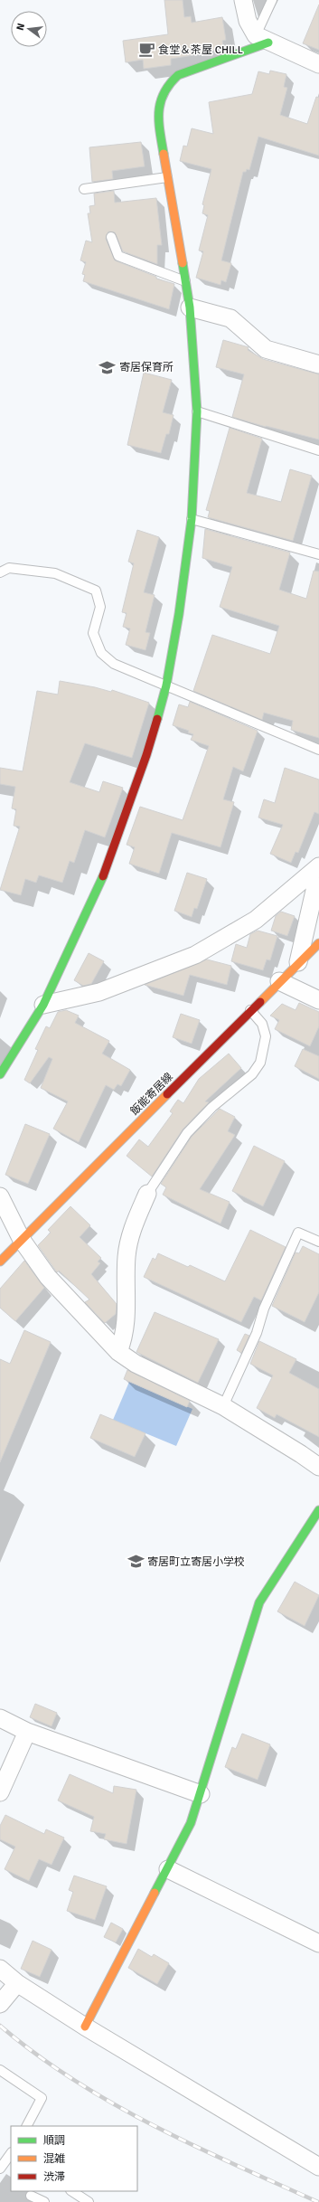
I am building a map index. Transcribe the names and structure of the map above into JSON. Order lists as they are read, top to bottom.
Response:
{
  "streets": {
    "street": ["飯能寄居線"]
  },
  "places": {
    "cafe": ["食堂＆茶屋 CHILL"],
    "school or university": ["寄居保育所", "寄居町立寄居小学校"]
  },
  "legend": ["順調", "混雑", "渋滞"],
  "north": "left"
}
